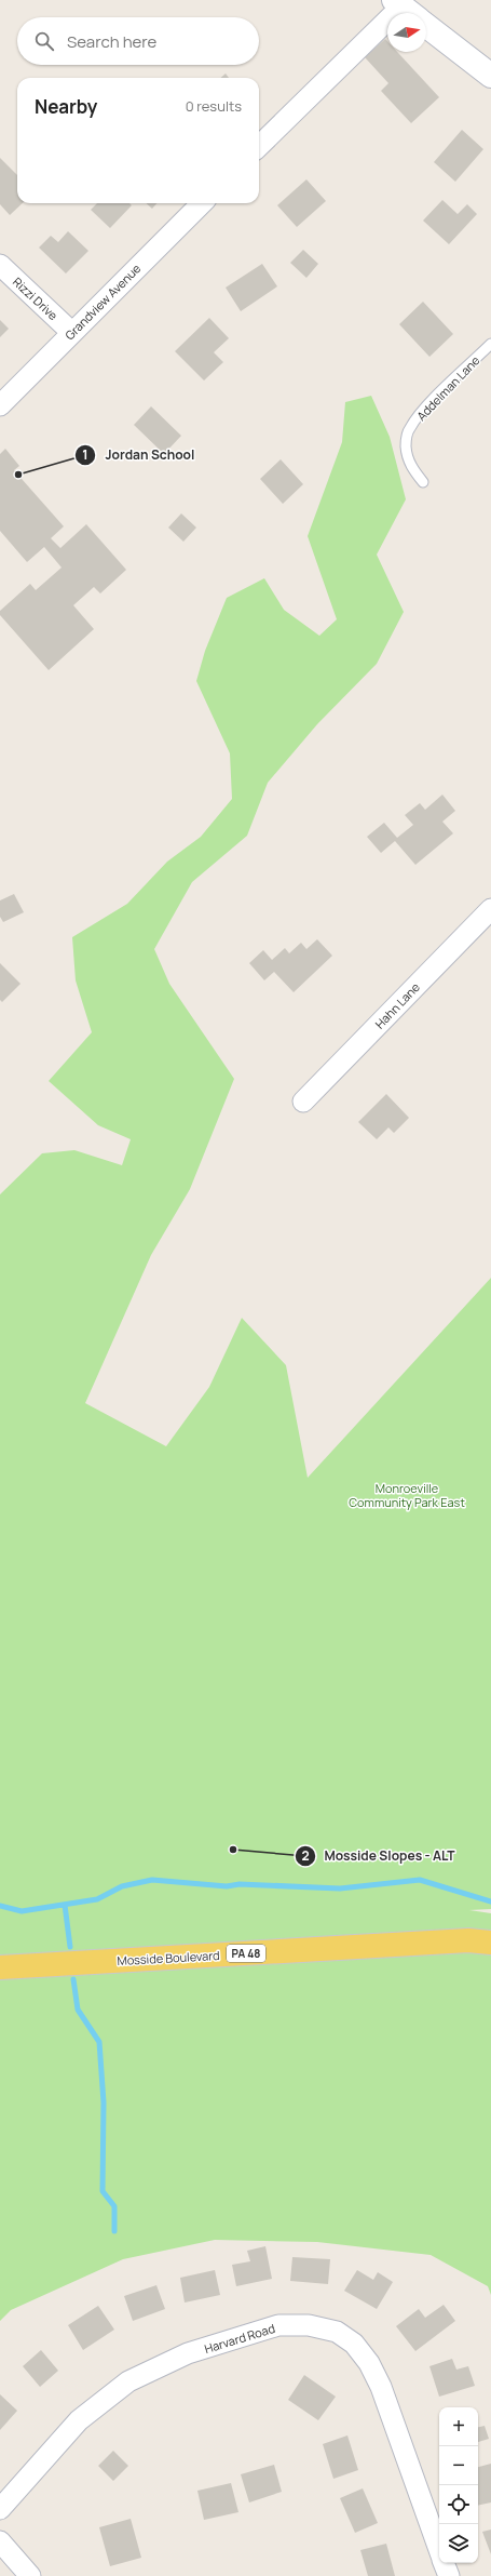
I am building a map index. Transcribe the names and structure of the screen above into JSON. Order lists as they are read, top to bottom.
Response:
{
  "streets": {
    "main road": ["PA 48", "Mosside Boulevard"],
    "street": [
      "Rizzi Drive",
      "Grandview Avenue",
      "Hahn Lane",
      "Harvard Road"
    ],
    "lane": ["Addelman Lane"]
  },
  "crossings": [
    ["Rizzi Drive", "Grandview Avenue"]
  ],
  "parks": ["Monroeville Community Park East"],
  "places": ["Jordan School", "Mosside Slopes - ALT"],
  "north": "right",
  "page": {
    "search": "Search here",
    "heading": ["Nearby", "0 results"],
    "map_buttons": ["+", "−"]
  }
}
